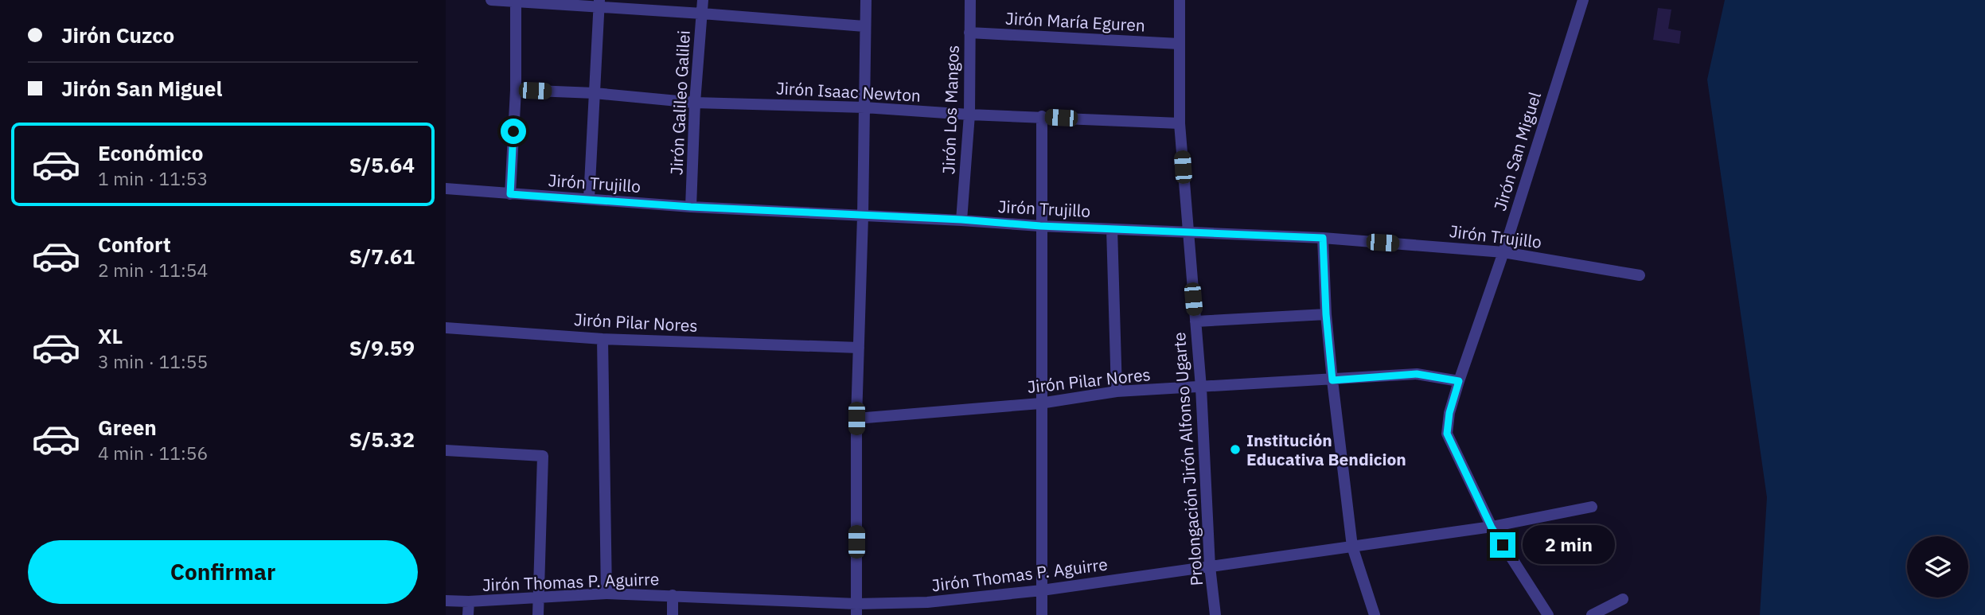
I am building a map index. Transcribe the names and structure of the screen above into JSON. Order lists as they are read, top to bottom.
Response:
{
  "streets": {
    "street": [
      "Jirón María Eguren",
      "Jirón Isaac Newton",
      "Jirón Galileo Galilei",
      "Jirón Los Mangos",
      "Jirón San Miguel",
      "Jirón Trujillo",
      "Jirón Pilar Nores",
      "Prolongación Jirón Alfonso Ugarte",
      "Jirón Thomas P. Aguirre"
    ]
  },
  "crossings": [
    ["Jirón María Eguren", "Jirón Los Mangos"],
    ["Jirón María Eguren", "Prolongación Jirón Alfonso Ugarte"],
    ["Jirón Isaac Newton", "Jirón Galileo Galilei"],
    ["Jirón Isaac Newton", "Jirón Los Mangos"],
    ["Jirón Isaac Newton", "Prolongación Jirón Alfonso Ugarte"],
    ["Jirón Galileo Galilei", "Jirón Trujillo"],
    ["Jirón Los Mangos", "Jirón Trujillo"],
    ["Jirón San Miguel", "Jirón Trujillo"],
    ["Jirón San Miguel", "Jirón Pilar Nores"],
    ["Jirón San Miguel", "Jirón Thomas P. Aguirre"],
    ["Jirón Trujillo", "Prolongación Jirón Alfonso Ugarte"],
    ["Jirón Pilar Nores", "Prolongación Jirón Alfonso Ugarte"],
    ["Prolongación Jirón Alfonso Ugarte", "Jirón Thomas P. Aguirre"]
  ],
  "places": ["Institución Educativa Bendicion"],
  "page": {
    "banner": ["Jirón Cuzco", "Jirón San Miguel"],
    "list": [
      {
        "name": "Económico",
        "note": "1 min · 11:53",
        "value": "S/5.64"
      },
      {
        "name": "Confort",
        "note": "2 min · 11:54",
        "value": "S/7.61"
      },
      {
        "name": "XL",
        "note": "3 min · 11:55",
        "value": "S/9.59"
      },
      {
        "name": "Green",
        "note": "4 min · 11:56",
        "value": "S/5.32"
      }
    ],
    "bubble": "2 min",
    "buttons": "Confirmar"
  }
}
